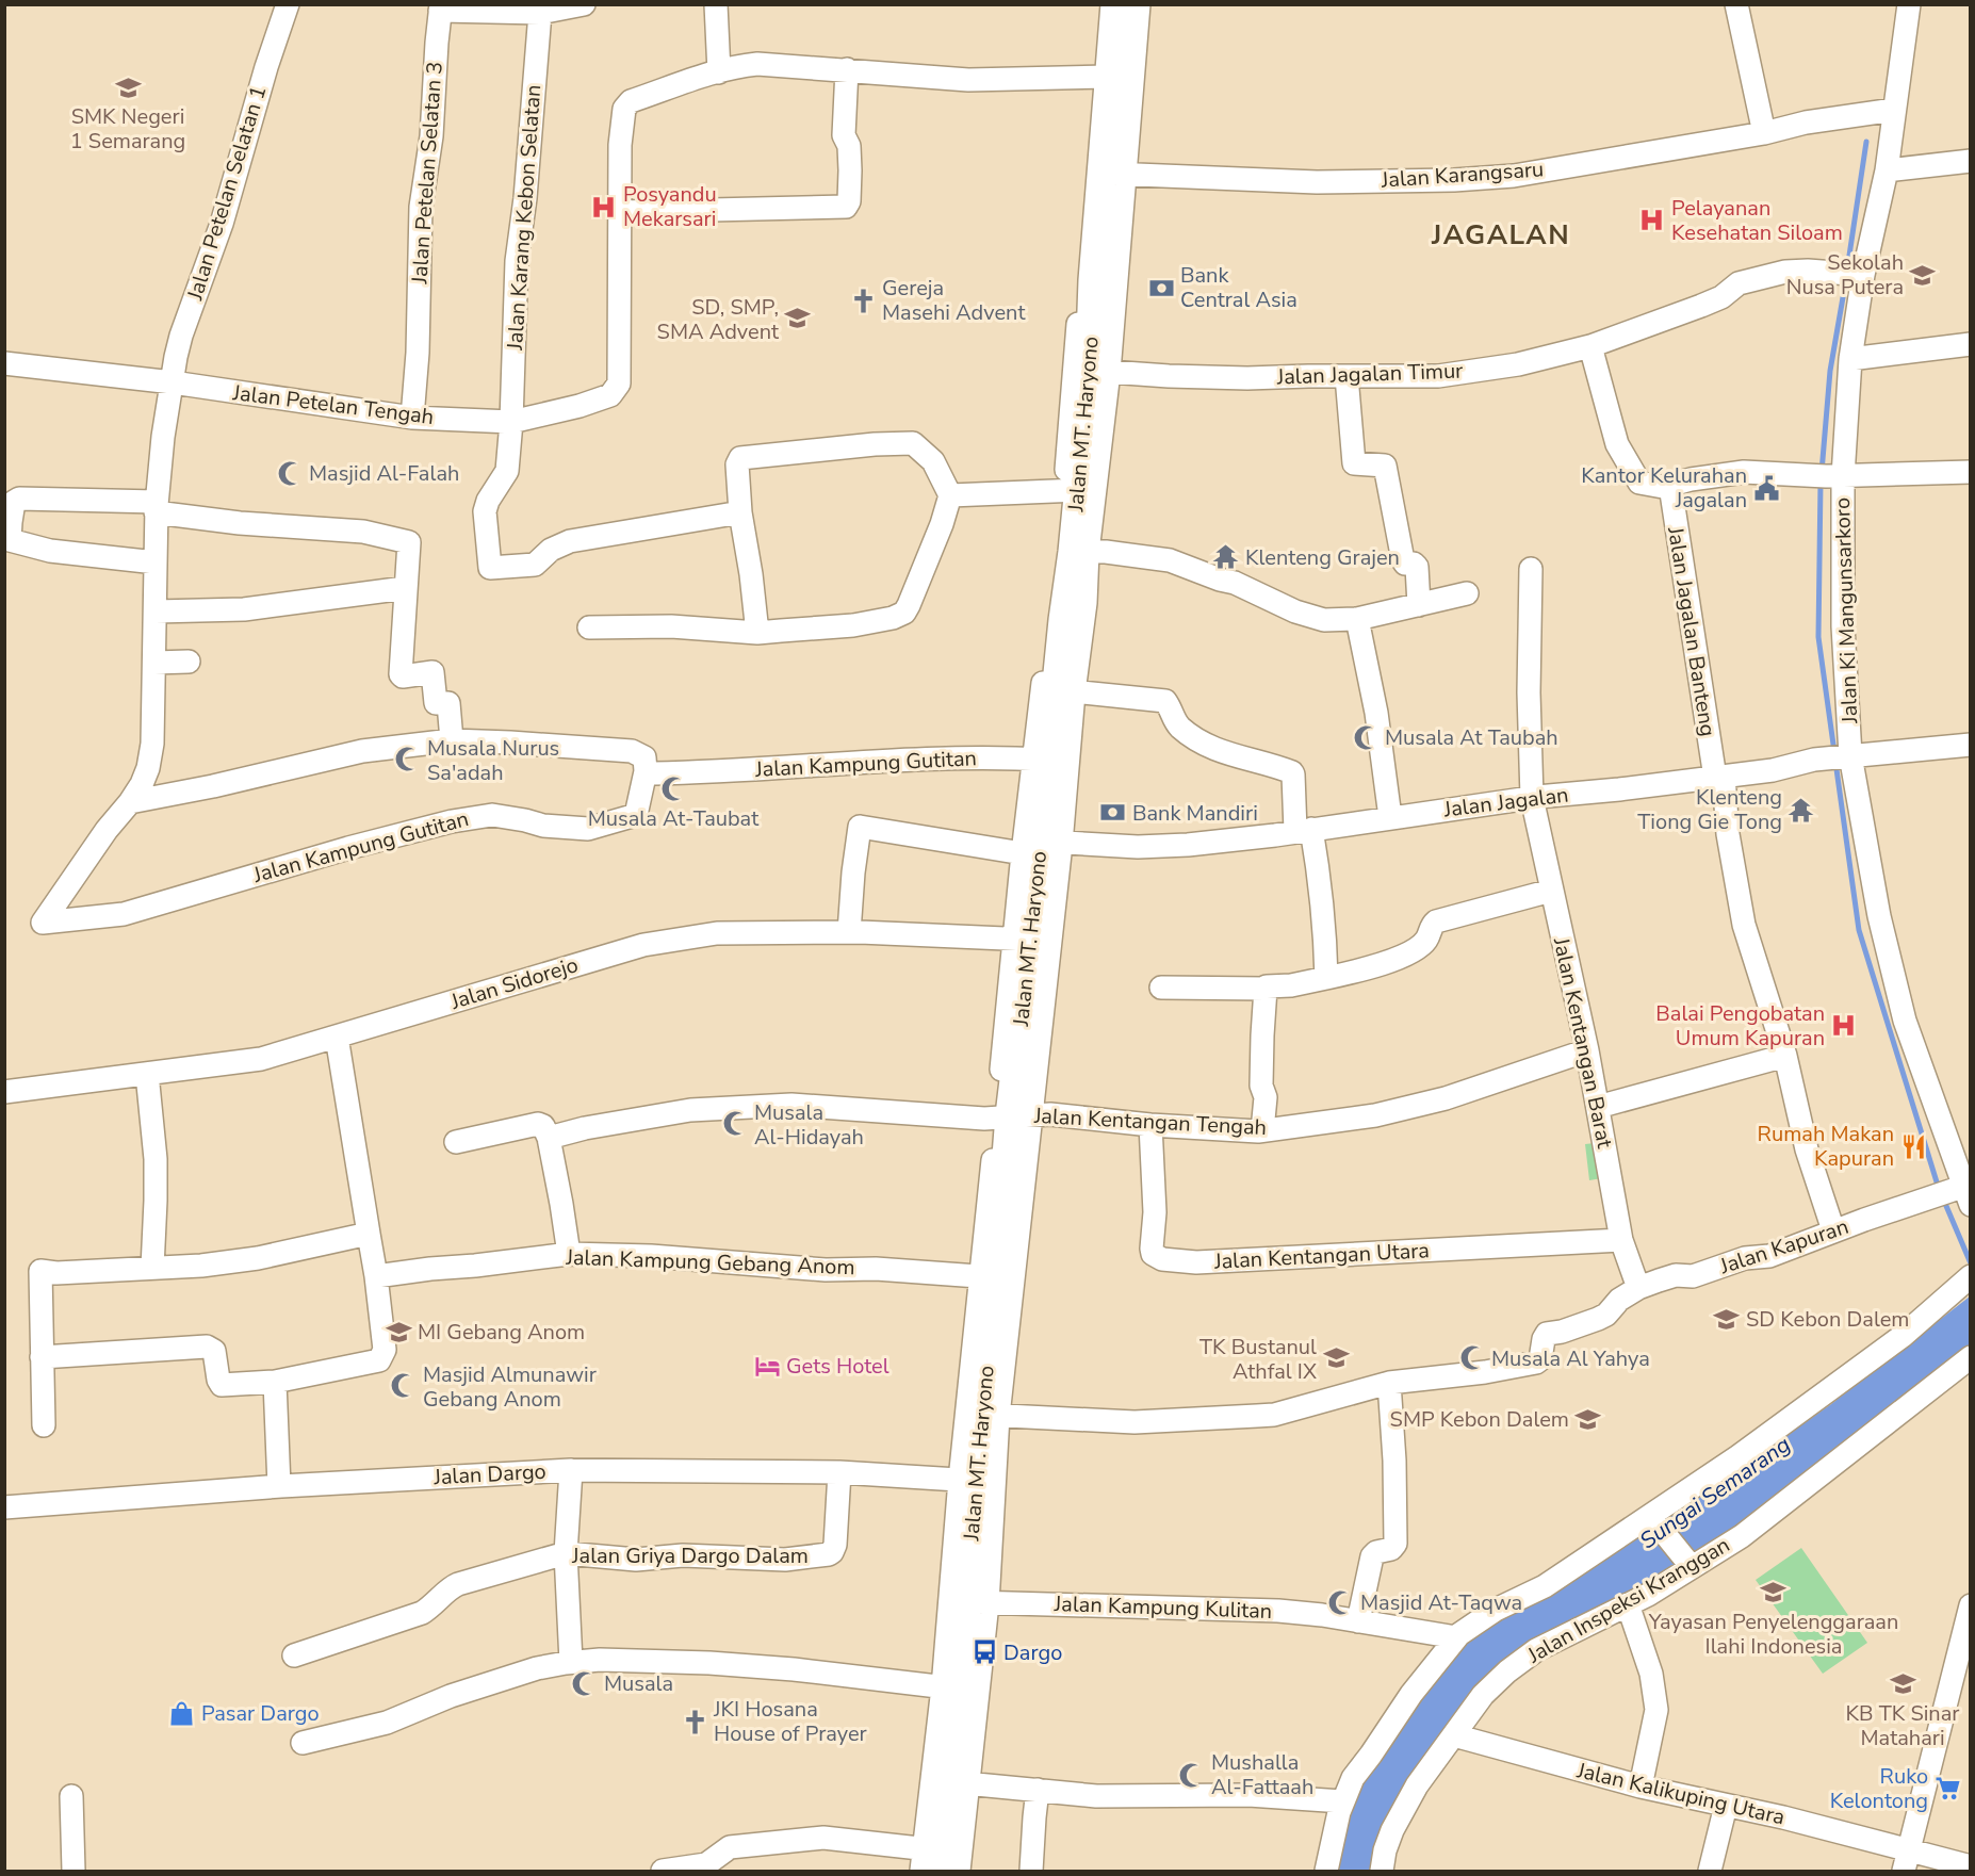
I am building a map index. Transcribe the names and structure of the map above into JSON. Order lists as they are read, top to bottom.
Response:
{
  "streets": {
    "main road": ["Jalan MT. Haryono"],
    "street": [
      "Jalan Petelan Selatan 3",
      "Jalan Karangsaru",
      "Jalan Petelan Selatan 1",
      "Jalan Karang Kebon Selatan",
      "Jalan Jagalan Timur",
      "Jalan Petelan Tengah",
      "Jalan Ki Mangunsarkoro",
      "Jalan Jagalan Banteng",
      "Jalan Kampung Gutitan",
      "Jalan Jagalan",
      "Jalan Sidorejo",
      "Jalan Kentangan Barat",
      "Jalan Kentangan Tengah",
      "Jalan Kapuran",
      "Jalan Kentangan Utara",
      "Jalan Kampung Gebang Anom",
      "Jalan Dargo",
      "Jalan Griya Dargo Dalam",
      "Jalan Inspeksi Kranggan",
      "Jalan Kampung Kulitan",
      "Jalan Kalikuping Utara"
    ]
  },
  "crossings": [
    ["Jalan Petelan Selatan 3", "Jalan Petelan Tengah"],
    ["Jalan Karangsaru", "Jalan MT. Haryono"],
    ["Jalan Karangsaru", "Jalan Ki Mangunsarkoro"],
    ["Jalan Petelan Selatan 1", "Jalan Petelan Tengah"],
    ["Jalan Petelan Selatan 1", "Jalan Kampung Gutitan"],
    ["Jalan Karang Kebon Selatan", "Jalan Petelan Tengah"],
    ["Jalan Jagalan Timur", "Jalan MT. Haryono"],
    ["Jalan Jagalan Timur", "Jalan Ki Mangunsarkoro"],
    ["Jalan MT. Haryono", "Jalan Kampung Gutitan"],
    ["Jalan MT. Haryono", "Jalan Jagalan"],
    ["Jalan MT. Haryono", "Jalan Sidorejo"],
    ["Jalan MT. Haryono", "Jalan Kentangan Tengah"],
    ["Jalan MT. Haryono", "Jalan Kampung Gebang Anom"],
    ["Jalan MT. Haryono", "Jalan Dargo"],
    ["Jalan MT. Haryono", "Jalan Kampung Kulitan"],
    ["Jalan Ki Mangunsarkoro", "Jalan Jagalan"],
    ["Jalan Ki Mangunsarkoro", "Jalan Kapuran"],
    ["Jalan Jagalan Banteng", "Jalan Jagalan"],
    ["Jalan Jagalan Banteng", "Jalan Kapuran"],
    ["Jalan Jagalan", "Jalan Sidorejo"],
    ["Jalan Jagalan", "Jalan Kentangan Barat"],
    ["Jalan Kentangan Barat", "Jalan Kentangan Tengah"],
    ["Jalan Kentangan Barat", "Jalan Kapuran"],
    ["Jalan Kentangan Barat", "Jalan Kentangan Utara"],
    ["Jalan Kentangan Tengah", "Jalan Kentangan Utara"],
    ["Jalan Dargo", "Jalan Griya Dargo Dalam"],
    ["Jalan Inspeksi Kranggan", "Jalan Kalikuping Utara"]
  ],
  "districts": ["JAGALAN"],
  "water": ["Sungai Semarang"],
  "places": {
    "school or university": [
      "SMK Negeri 1 Semarang",
      "Sekolah Nusa Putera",
      "SD, SMP, SMA Advent",
      "SD Kebon Dalem",
      "MI Gebang Anom",
      "TK Bustanul Athfal IX",
      "SMP Kebon Dalem",
      "Yayasan Penyelenggaraan Ilahi Indonesia",
      "KB TK Sinar Matahari"
    ],
    "hospital": ["Posyandu Mekarsari", "Pelayanan Kesehatan Siloam", "Balai Pengobatan Umum Kapuran"],
    "bank": ["Bank Central Asia", "Bank Mandiri"],
    "church": ["Gereja Masehi Advent", "JKI Hosana House of Prayer"],
    "mosque": [
      "Masjid Al-Falah",
      "Musala At Taubah",
      "Musala Nurus Sa'adah",
      "Musala At-Taubat",
      "Musala Al-Hidayah",
      "Musala Al Yahya",
      "Masjid Almunawir Gebang Anom",
      "Masjid At-Taqwa",
      "Musala",
      "Mushalla Al-Fattaah"
    ],
    "public building": ["Kantor Kelurahan Jagalan"],
    "temple": ["Klenteng Grajen", "Klenteng Tiong Gie Tong"],
    "restaurant": ["Rumah Makan Kapuran"],
    "hotel": ["Gets Hotel"],
    "bus stop": ["Dargo"],
    "shop": ["Pasar Dargo"],
    "supermarket": ["Ruko Kelontong"]
  }
}
